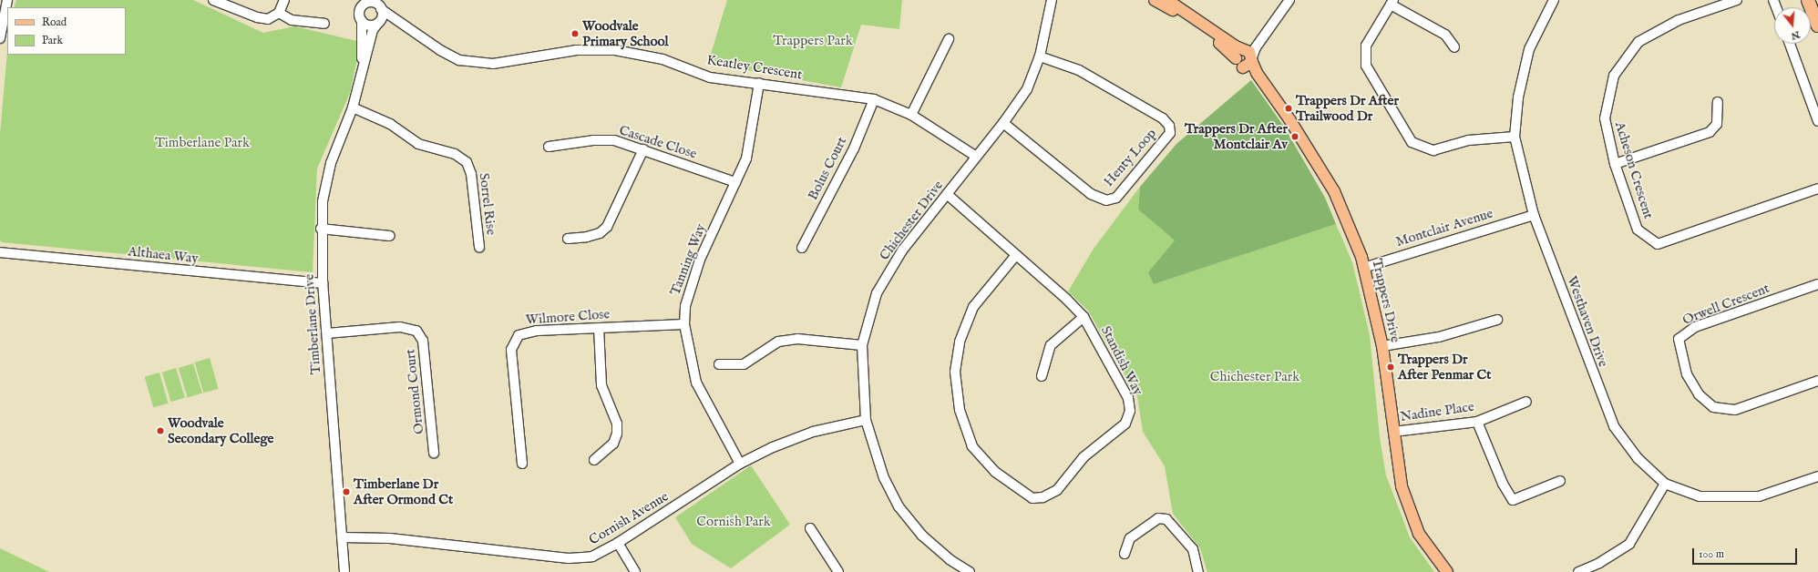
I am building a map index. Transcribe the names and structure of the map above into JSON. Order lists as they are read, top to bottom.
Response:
{
  "streets": {
    "main road": ["Trappers Drive"],
    "street": [
      "Keatley Crescent",
      "Cascade Close",
      "Henty Loop",
      "Bolus Court",
      "Acheson Crescent",
      "Sorrel Rise",
      "Chichester Drive",
      "Montclair Avenue",
      "Althaea Way",
      "Tanning Way",
      "Orwell Crescent",
      "Wilmore Close",
      "Westhaven Drive",
      "Timberlane Drive",
      "Standish Way",
      "Ormond Court",
      "Nadine Place",
      "Cornish Avenue"
    ]
  },
  "crossings": [
    ["Keatley Crescent", "Bolus Court"],
    ["Keatley Crescent", "Chichester Drive"],
    ["Keatley Crescent", "Tanning Way"],
    ["Keatley Crescent", "Timberlane Drive"],
    ["Cascade Close", "Tanning Way"],
    ["Henty Loop", "Chichester Drive"],
    ["Sorrel Rise", "Timberlane Drive"],
    ["Chichester Drive", "Standish Way"],
    ["Chichester Drive", "Cornish Avenue"],
    ["Montclair Avenue", "Trappers Drive"],
    ["Montclair Avenue", "Westhaven Drive"],
    ["Althaea Way", "Timberlane Drive"],
    ["Tanning Way", "Wilmore Close"],
    ["Tanning Way", "Cornish Avenue"],
    ["Trappers Drive", "Nadine Place"],
    ["Timberlane Drive", "Ormond Court"],
    ["Timberlane Drive", "Cornish Avenue"]
  ],
  "parks": [
    "Trappers Park",
    "Timberlane Park",
    "Chichester Park",
    "Cornish Park"
  ],
  "places": [
    "Woodvale Primary School",
    "Trappers Dr After Trailwood Dr",
    "Trappers Dr After Montclair Av",
    "Trappers Dr After Penmar Ct",
    "Woodvale Secondary College",
    "Timberlane Dr After Ormond Ct"
  ],
  "legend": ["Road", "Park"],
  "scale_bar": "100 m",
  "north": "bottom"
}
